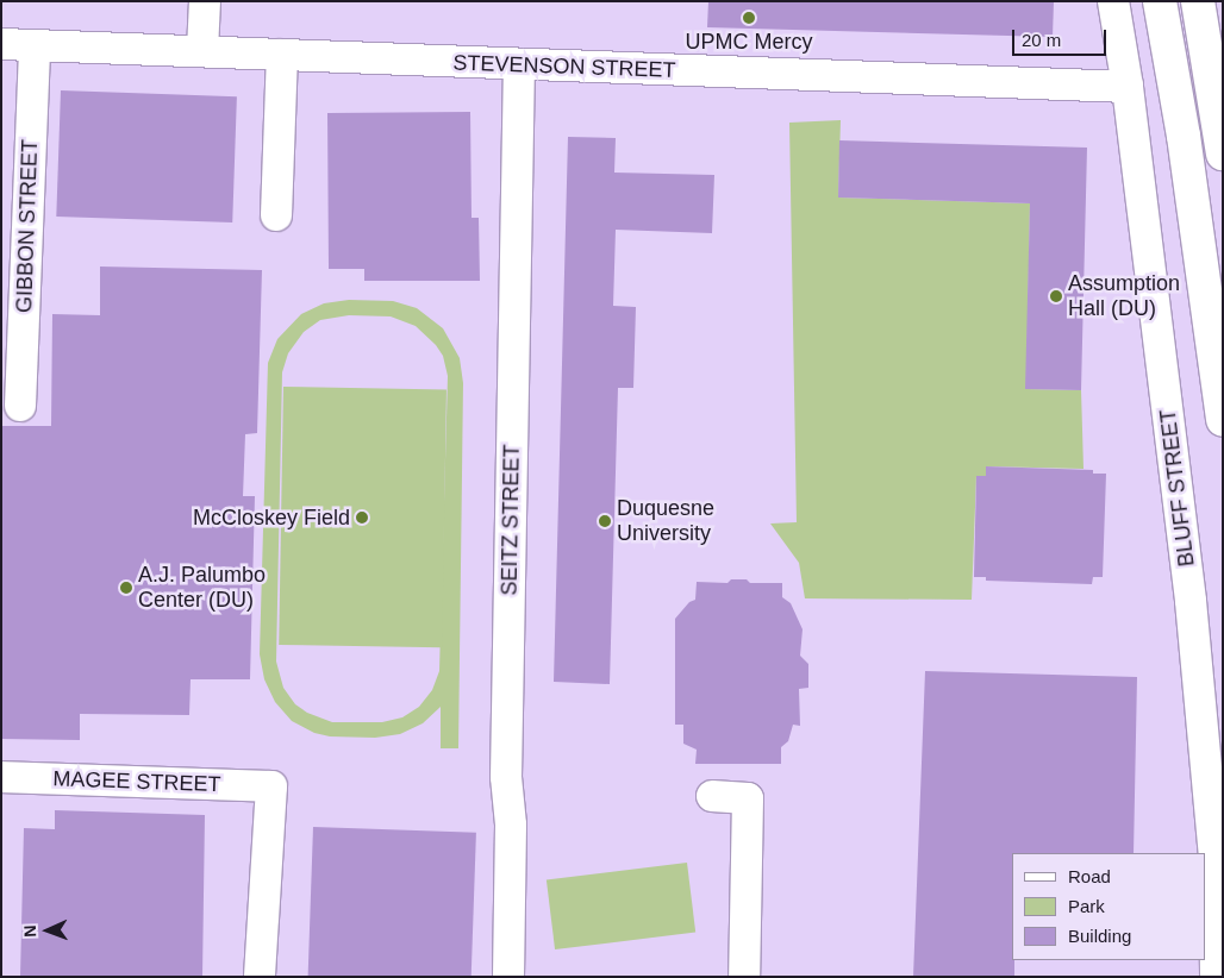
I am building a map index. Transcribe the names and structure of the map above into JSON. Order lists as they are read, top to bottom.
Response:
{
  "streets": {
    "street": [
      "STEVENSON STREET",
      "GIBBON STREET",
      "BLUFF STREET",
      "SEITZ STREET",
      "MAGEE STREET"
    ]
  },
  "crossings": [
    ["STEVENSON STREET", "GIBBON STREET"],
    ["STEVENSON STREET", "BLUFF STREET"],
    ["STEVENSON STREET", "SEITZ STREET"]
  ],
  "places": [
    "UPMC Mercy",
    "Assumption Hall (DU)",
    "McCloskey Field",
    "Duquesne University",
    "A.J. Palumbo Center (DU)"
  ],
  "legend": ["Road", "Park", "Building"],
  "scale_bar": "20 m",
  "north": "left"
}
